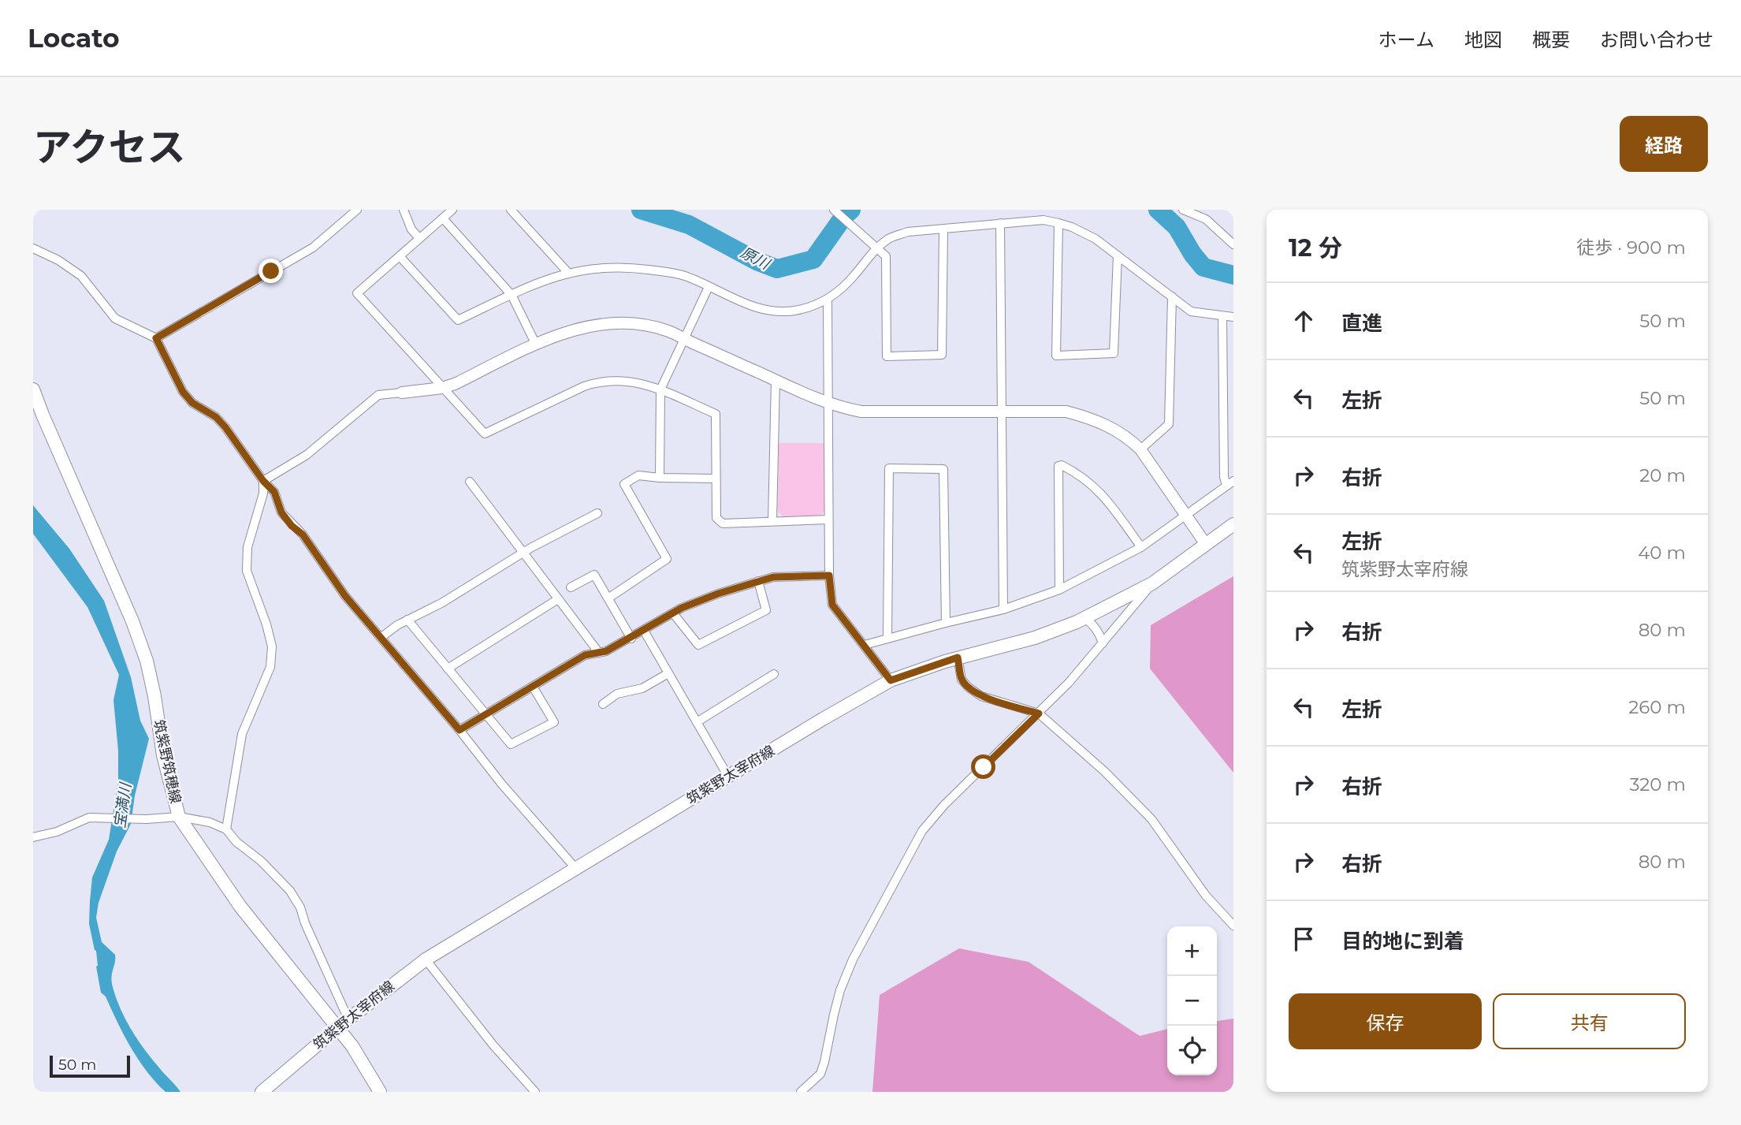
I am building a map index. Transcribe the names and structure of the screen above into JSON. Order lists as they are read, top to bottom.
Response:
{
  "streets": {
    "main road": ["筑紫野筑穂線", "筑紫野太宰府線"]
  },
  "crossings": [
    ["筑紫野筑穂線", "筑紫野太宰府線"]
  ],
  "water": ["原川", "宝満川"],
  "scale_bar": "50 m",
  "page": {
    "header": "Locato",
    "nav": [
      "ホーム",
      "地図",
      "概要",
      "お問い合わせ"
    ],
    "title": "アクセス",
    "buttons": [
      "経路",
      ["保存", "共有"]
    ],
    "heading": ["12 分", "徒歩 · 900 m"],
    "list": [
      ["直進", "50 m"],
      ["左折", "50 m"],
      ["右折", "20 m"],
      ["左折", "筑紫野太宰府線", "40 m"],
      ["右折", "80 m"],
      ["左折", "260 m"],
      ["右折", "320 m"],
      ["右折", "80 m"],
      "目的地に到着"
    ],
    "map_buttons": ["+", "−"],
    "scale": "50 m"
  }
}
